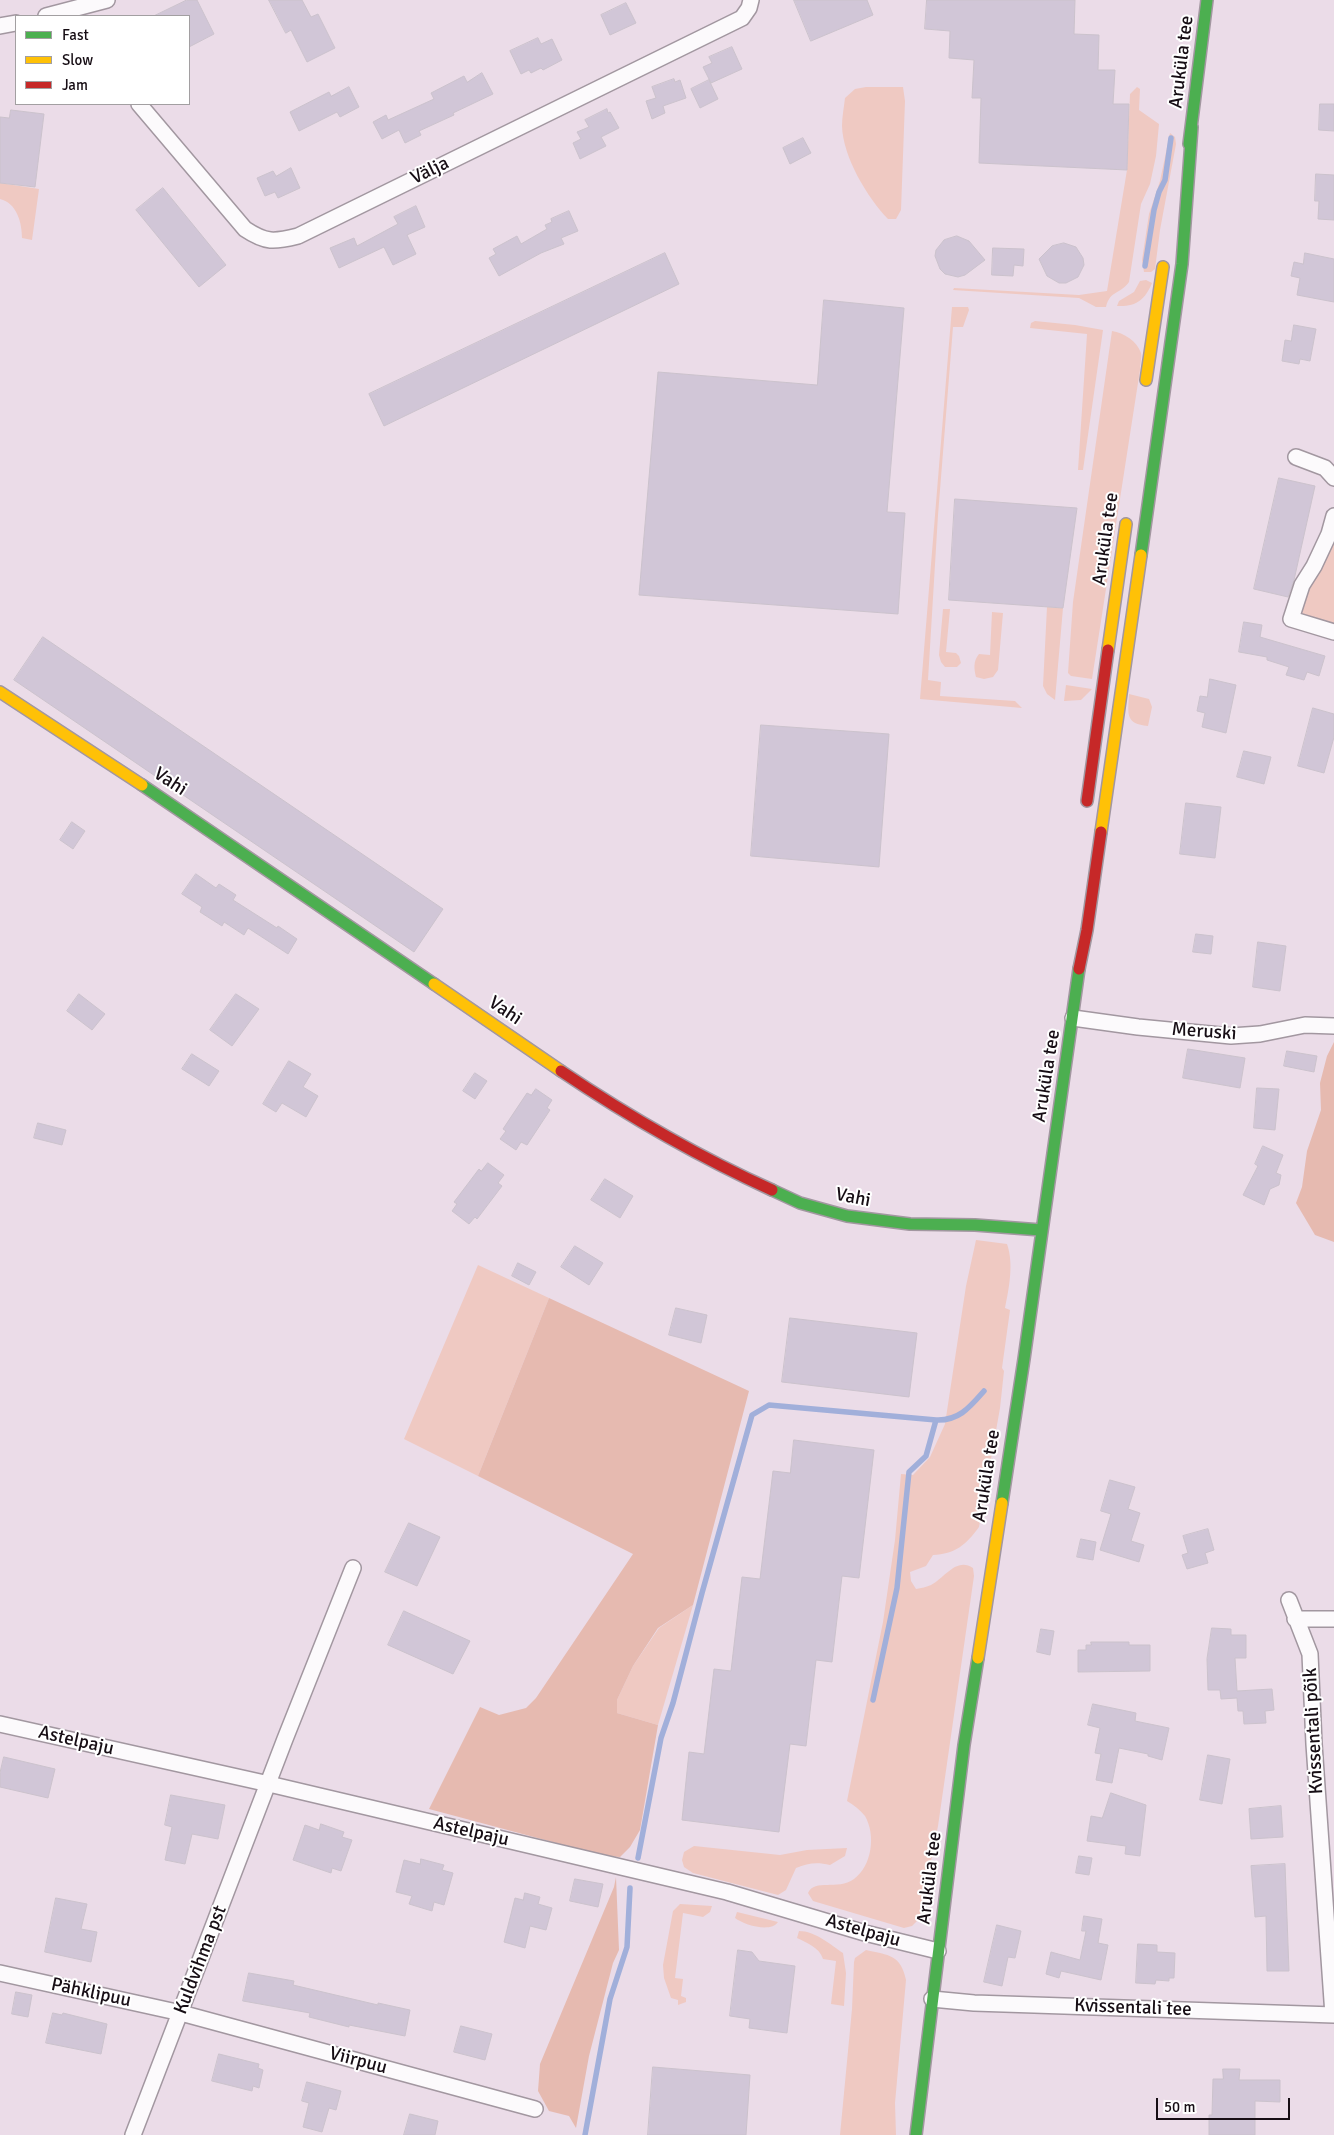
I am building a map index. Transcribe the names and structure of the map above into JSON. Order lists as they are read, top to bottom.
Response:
{
  "streets": {
    "main road": ["Aruküla tee", "Vahi"],
    "street": [
      "Välja",
      "Meruski",
      "Kvissentali põik",
      "Astelpaju",
      "Kuldvihma pst",
      "Pähklipuu",
      "Kvissentali tee",
      "Viirpuu"
    ]
  },
  "crossings": [
    ["Aruküla tee", "Vahi"],
    ["Aruküla tee", "Meruski"],
    ["Aruküla tee", "Astelpaju"],
    ["Aruküla tee", "Kvissentali tee"],
    ["Kvissentali põik", "Kvissentali tee"],
    ["Astelpaju", "Kuldvihma pst"],
    ["Kuldvihma pst", "Pähklipuu"],
    ["Kuldvihma pst", "Viirpuu"],
    ["Pähklipuu", "Viirpuu"]
  ],
  "legend": ["Fast", "Slow", "Jam"],
  "scale_bar": "50 m"
}
